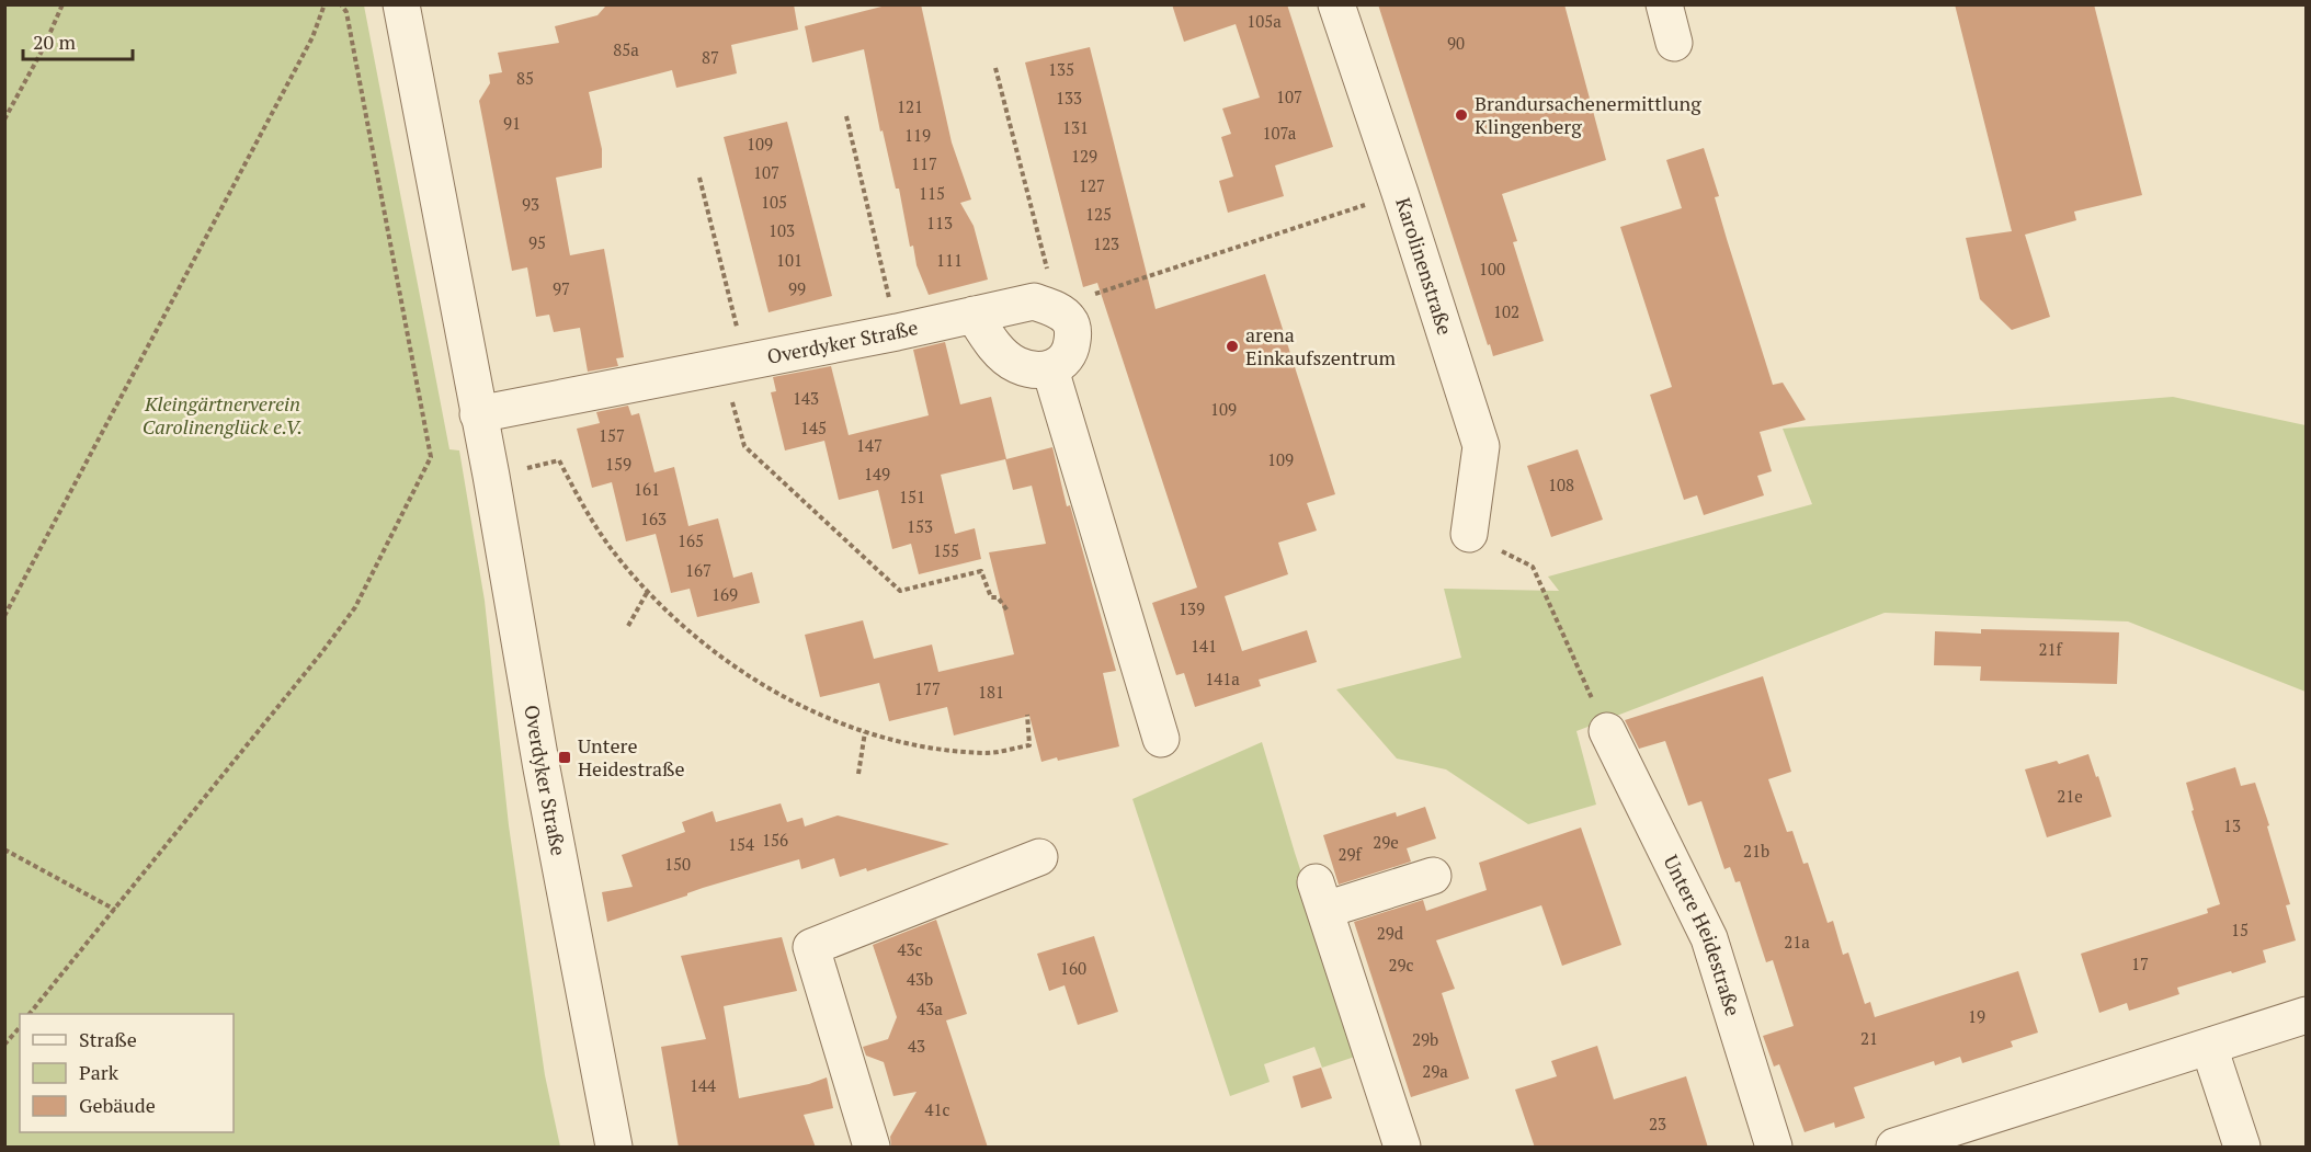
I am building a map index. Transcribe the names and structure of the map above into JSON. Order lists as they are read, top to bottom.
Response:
{
  "streets": {
    "street": ["Karolinenstraße", "Overdyker Straße", "Untere Heidestraße"]
  },
  "parks": ["Kleingärtnerverein Carolinenglück e.V."],
  "places": {
    "other": ["Brandursachenermittlung Klingenberg", "arena Einkaufszentrum"],
    "transit": ["Untere Heidestraße"]
  },
  "house_numbers": [
    "105a",
    "90",
    "85a",
    "87",
    "135",
    "85",
    "107",
    "133",
    "121",
    "91",
    "131",
    "107a",
    "119",
    "109",
    "129",
    "117",
    "107",
    "127",
    "115",
    "105",
    "93",
    "125",
    "113",
    "103",
    "95",
    "123",
    "101",
    "111",
    "100",
    "97",
    "99",
    "102",
    "143",
    "109",
    "145",
    "157",
    "147",
    "109",
    "159",
    "149",
    "108",
    "161",
    "151",
    "163",
    "153",
    "165",
    "155",
    "167",
    "169",
    "139",
    "141",
    "21f",
    "141a",
    "177",
    "181",
    "21e",
    "13",
    "156",
    "29e",
    "154",
    "21b",
    "29f",
    "150",
    "15",
    "29d",
    "21a",
    "43c",
    "17",
    "29c",
    "160",
    "43b",
    "43a",
    "19",
    "21",
    "29b",
    "43",
    "29a",
    "144",
    "41c",
    "23"
  ],
  "legend": ["Straße", "Park", "Gebäude"],
  "scale_bar": "20 m"
}
